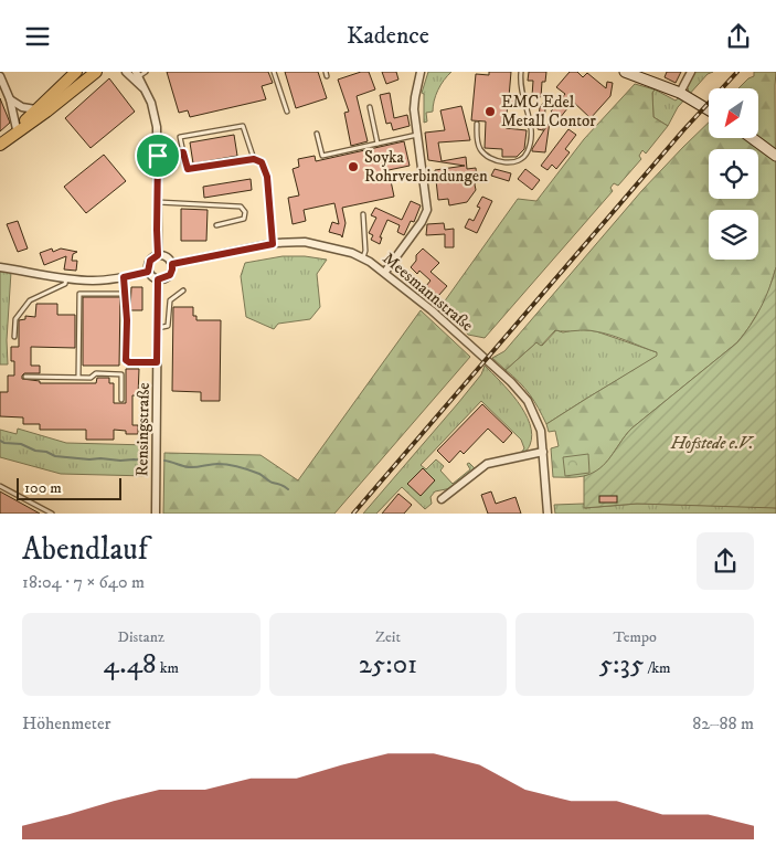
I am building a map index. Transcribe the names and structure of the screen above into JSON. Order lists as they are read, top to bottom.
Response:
{
  "streets": {
    "street": ["Meesmannstraße", "Rensingstraße"]
  },
  "crossings": [
    ["Meesmannstraße", "Rensingstraße"]
  ],
  "parks": ["Hofstede e.V."],
  "places": ["EMC Edel Metall Contor", "Soyka Rohrverbindungen"],
  "scale_bar": "100 m",
  "north": "bottom left",
  "page": {
    "header": "Kadence",
    "scale": "100 m",
    "heading": ["Abendlauf", "18:04 · 7 × 640 m"],
    "stats": [
      ["Distanz", "4.48 km"],
      ["Zeit", "25:01"],
      ["Tempo", "5:35 /km"]
    ],
    "chart": ["Höhenmeter", "82–88 m"]
  }
}
